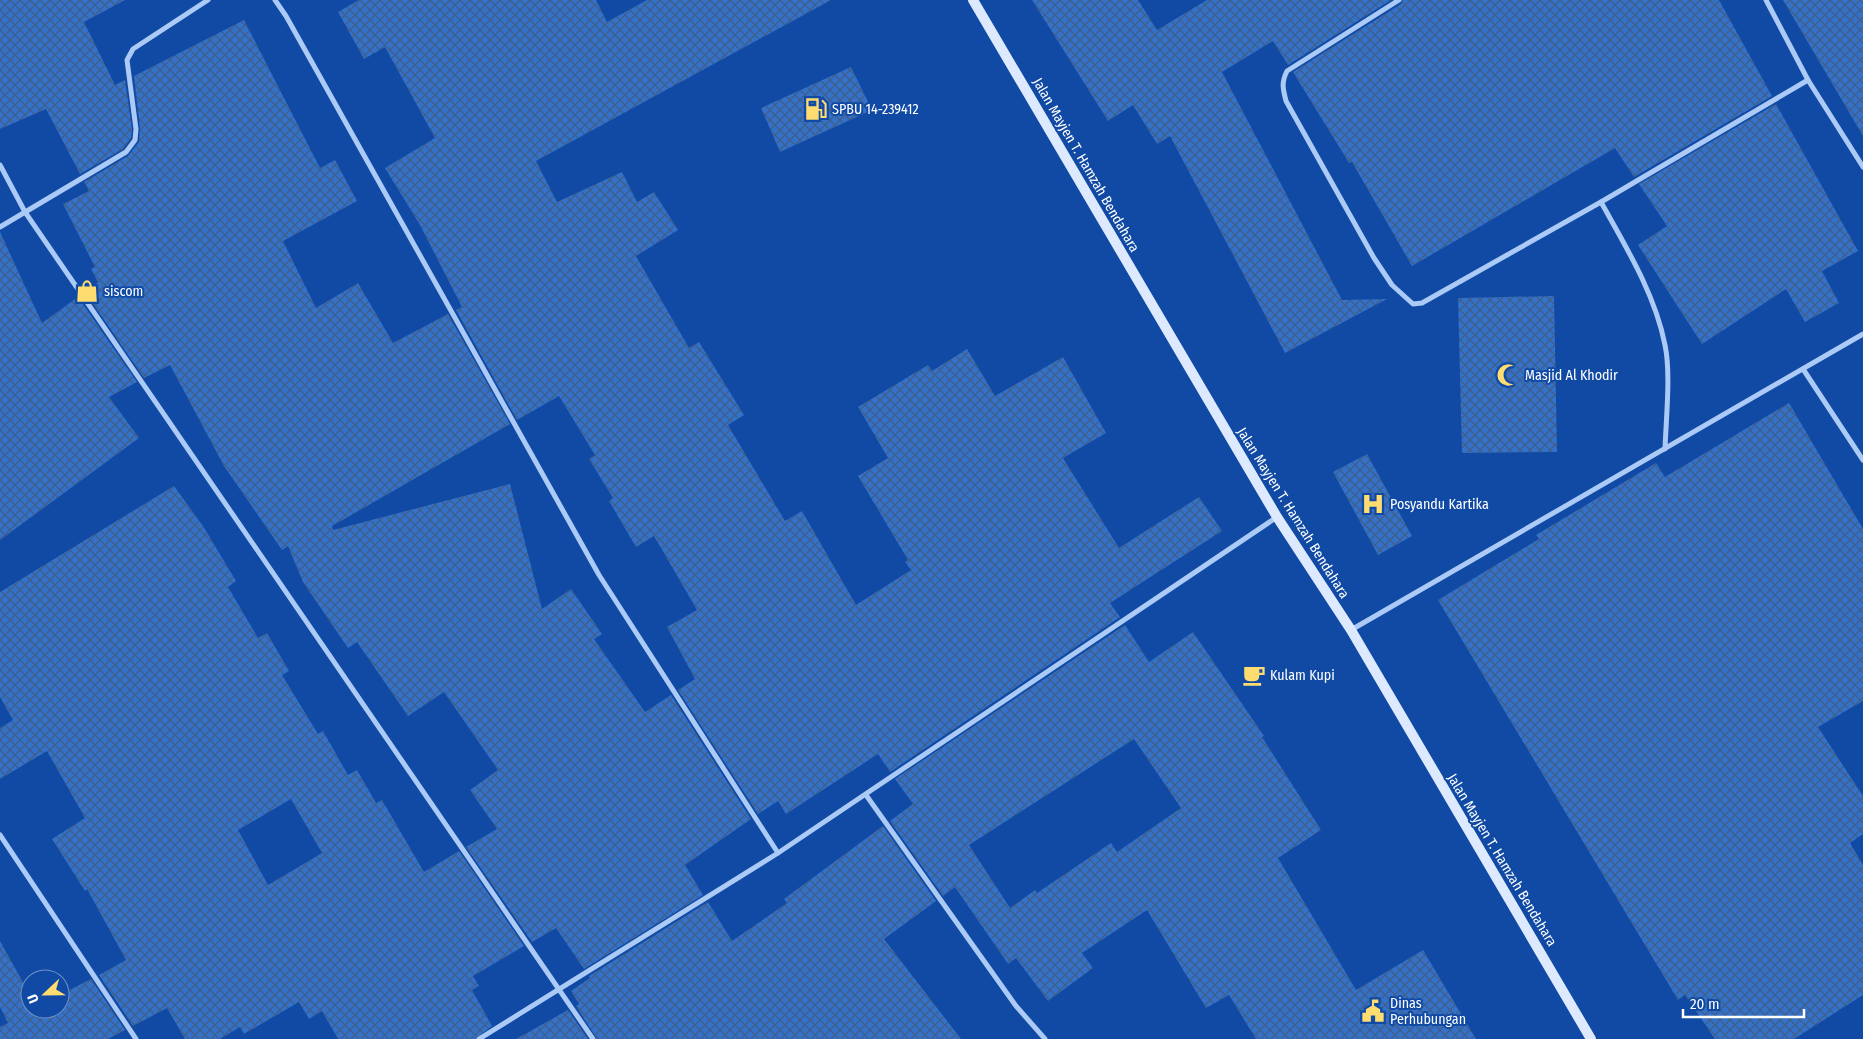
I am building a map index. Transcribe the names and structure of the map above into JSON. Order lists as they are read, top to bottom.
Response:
{
  "streets": {
    "street": ["Jalan Mayjen T. Hamzah Bendahara"]
  },
  "places": {
    "fuel station": ["SPBU 14-239412"],
    "shop": ["siscom"],
    "mosque": ["Masjid Al Khodir"],
    "hospital": ["Posyandu Kartika"],
    "cafe": ["Kulam Kupi"],
    "public building": ["Dinas Perhubungan"]
  },
  "scale_bar": "20 m",
  "north": "left"
}
